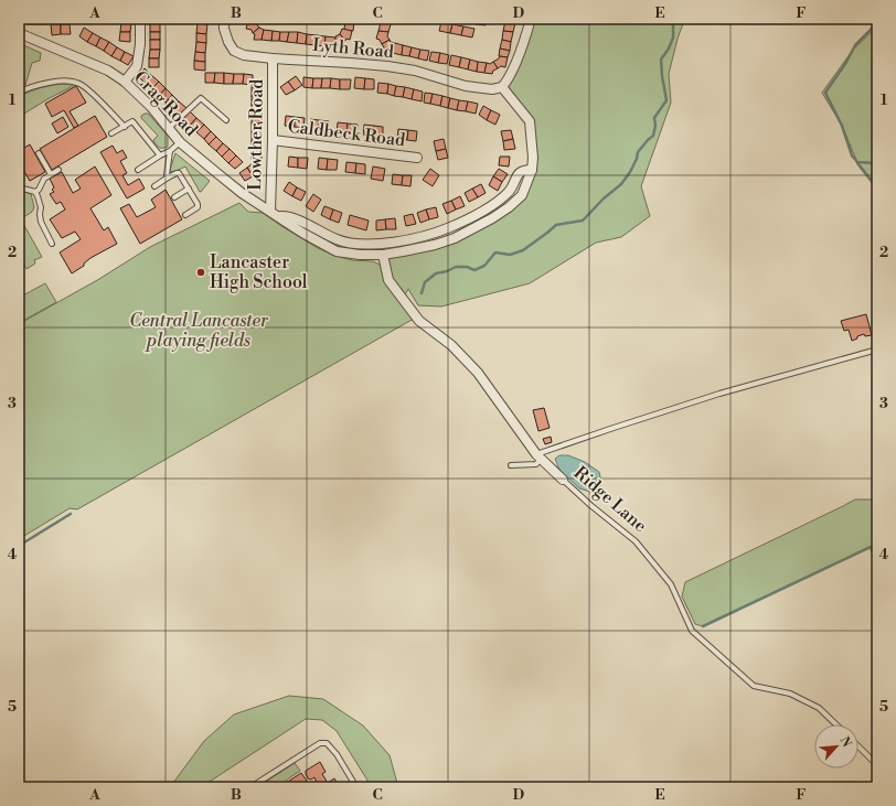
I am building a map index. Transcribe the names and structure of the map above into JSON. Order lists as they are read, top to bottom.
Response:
{
  "streets": {
    "street": [
      "Lyth Road",
      "Crag Road",
      "Caldbeck Road",
      "Lowther Road",
      "Ridge Lane"
    ]
  },
  "crossings": [
    ["Lyth Road", "Crag Road"],
    ["Lyth Road", "Lowther Road"],
    ["Crag Road", "Lowther Road"],
    ["Crag Road", "Ridge Lane"],
    ["Caldbeck Road", "Lowther Road"]
  ],
  "parks": ["Central Lancaster playing fields"],
  "places": ["Lancaster High School"],
  "north": "top right",
  "grid": {
    "columns": [
      "A",
      "B",
      "C",
      "D",
      "E",
      "F"
    ],
    "rows": [
      "1",
      "2",
      "3",
      "4",
      "5"
    ]
  }
}
